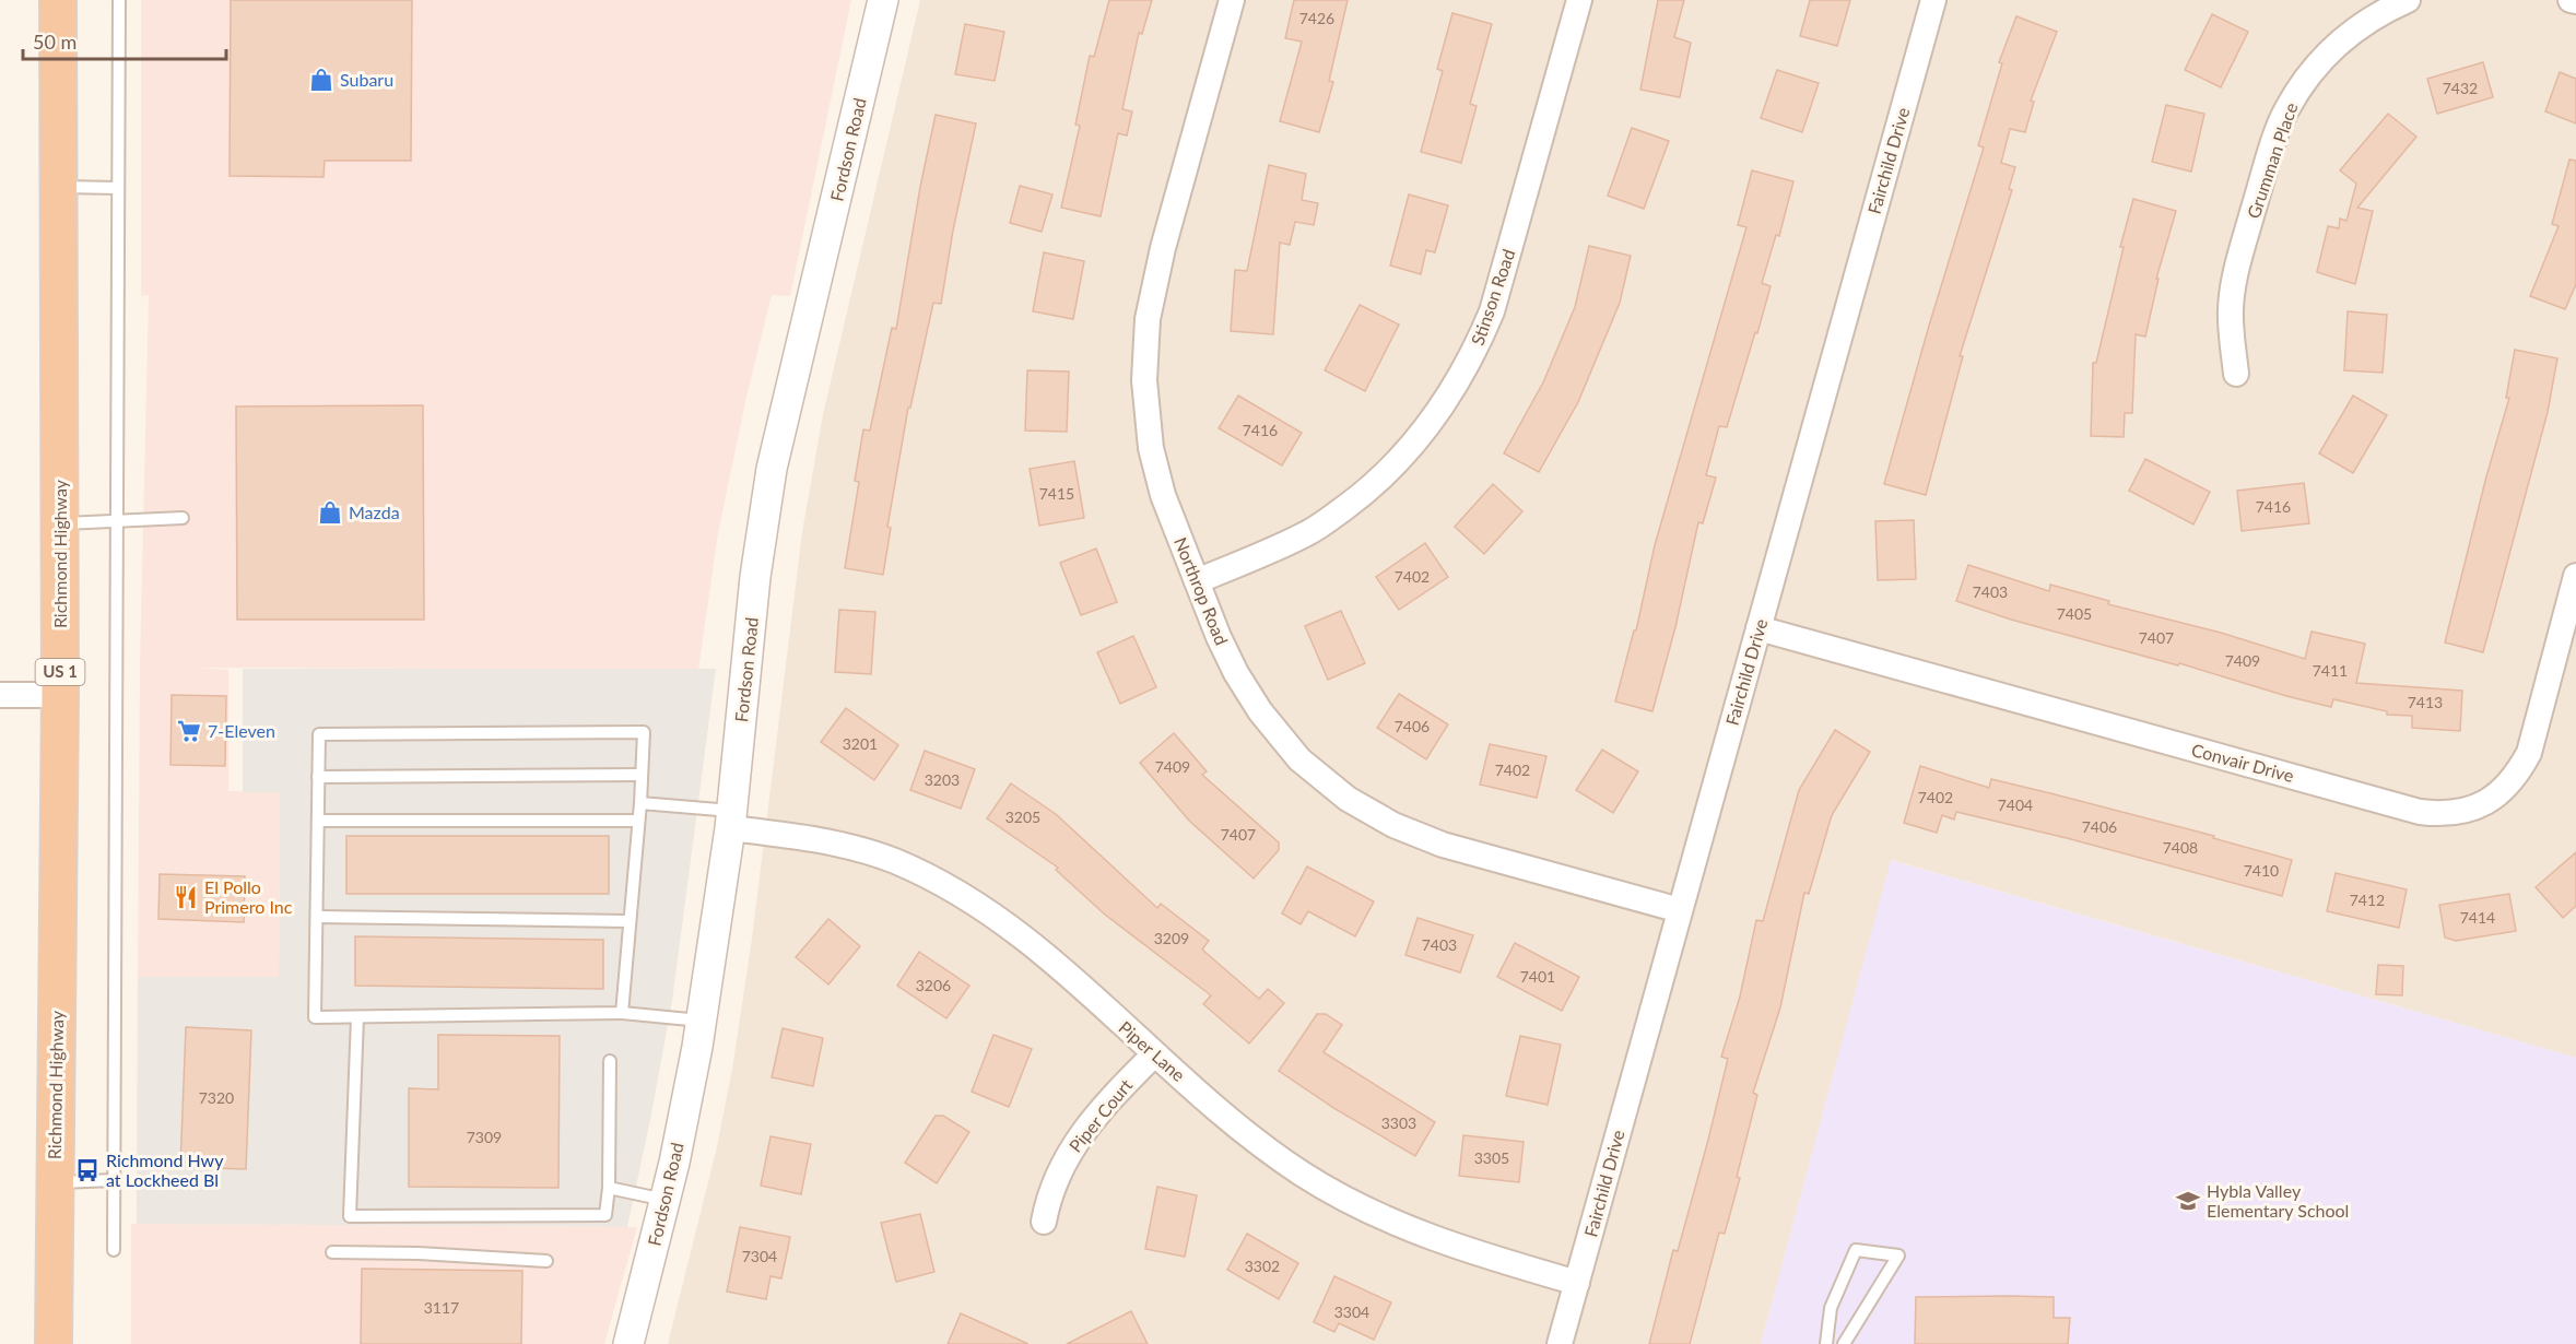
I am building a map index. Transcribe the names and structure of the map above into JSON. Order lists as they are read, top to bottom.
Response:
{
  "streets": {
    "highway": ["Richmond Highway", "US 1"],
    "street": [
      "Fordson Road",
      "Fairchild Drive",
      "Grumman Place",
      "Stinson Road",
      "Northrop Road",
      "Convair Drive",
      "Piper Lane",
      "Piper Court"
    ]
  },
  "crossings": [
    ["Fordson Road", "Piper Lane"],
    ["Fairchild Drive", "Northrop Road"],
    ["Fairchild Drive", "Convair Drive"],
    ["Fairchild Drive", "Piper Lane"],
    ["Stinson Road", "Northrop Road"],
    ["Piper Lane", "Piper Court"]
  ],
  "places": {
    "shop": ["Subaru", "Mazda"],
    "supermarket": ["7-Eleven"],
    "restaurant": ["El Pollo Primero Inc"],
    "bus stop": ["Richmond Hwy at Lockheed Bl"],
    "school or university": ["Hybla Valley Elementary School"]
  },
  "house_numbers": [
    "7426",
    "7432",
    "7416",
    "7415",
    "7416",
    "7402",
    "7403",
    "7405",
    "7407",
    "7409",
    "7411",
    "7413",
    "7406",
    "3201",
    "7409",
    "7402",
    "3203",
    "7402",
    "7404",
    "3205",
    "7406",
    "7407",
    "7408",
    "7410",
    "7412",
    "7414",
    "3209",
    "7403",
    "7401",
    "3206",
    "7320",
    "3303",
    "7309",
    "3305",
    "7304",
    "3302",
    "3117",
    "3304"
  ],
  "scale_bar": "50 m"
}
